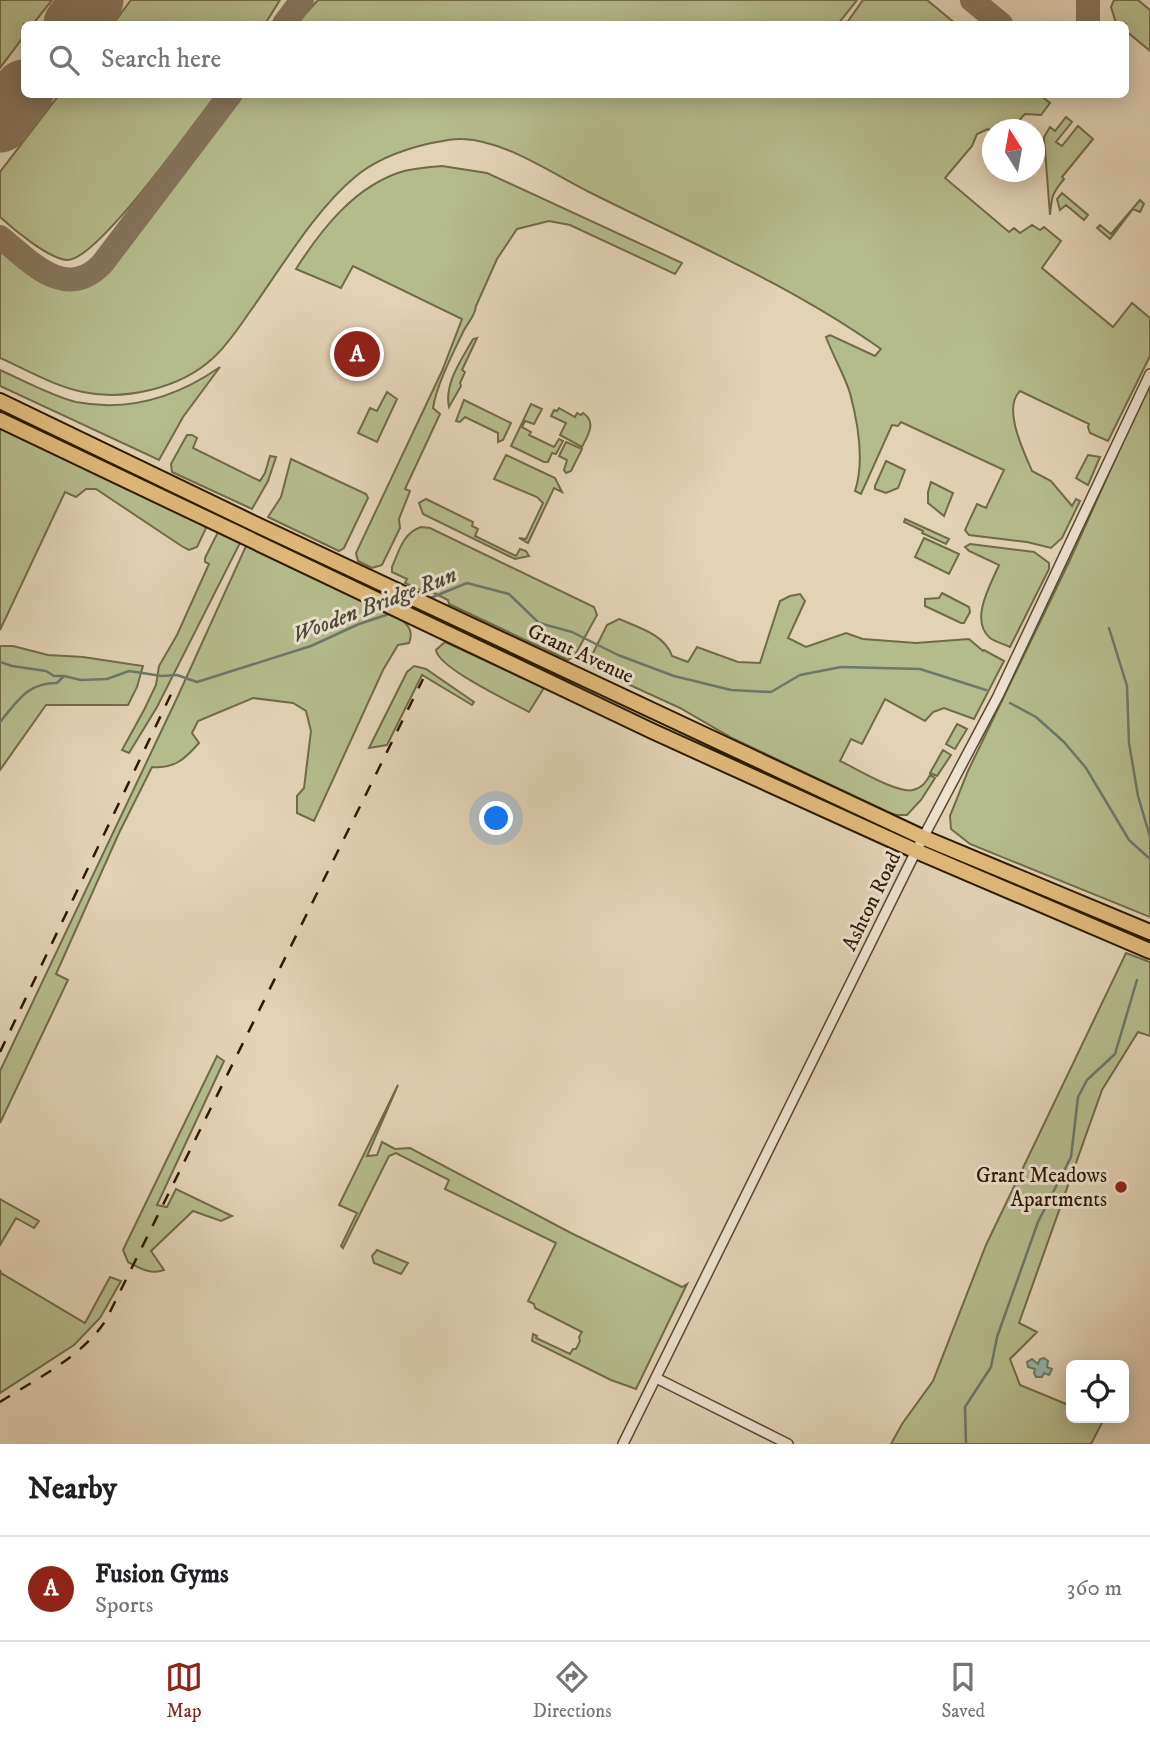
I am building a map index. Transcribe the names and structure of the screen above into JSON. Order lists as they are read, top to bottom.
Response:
{
  "streets": {
    "main road": ["Grant Avenue"],
    "street": ["Ashton Road"]
  },
  "crossings": [
    ["Grant Avenue", "Ashton Road"]
  ],
  "water": ["Wooden Bridge Run"],
  "places": ["Grant Meadows Apartments"],
  "north": "top",
  "page": {
    "search": "Search here",
    "pins": "A",
    "heading": "Nearby",
    "list": [
      {
        "mark": "A",
        "name": "Fusion Gyms",
        "note": "Sports",
        "value": "360 m"
      }
    ],
    "nav": ["Map", "Directions", "Saved"]
  }
}
